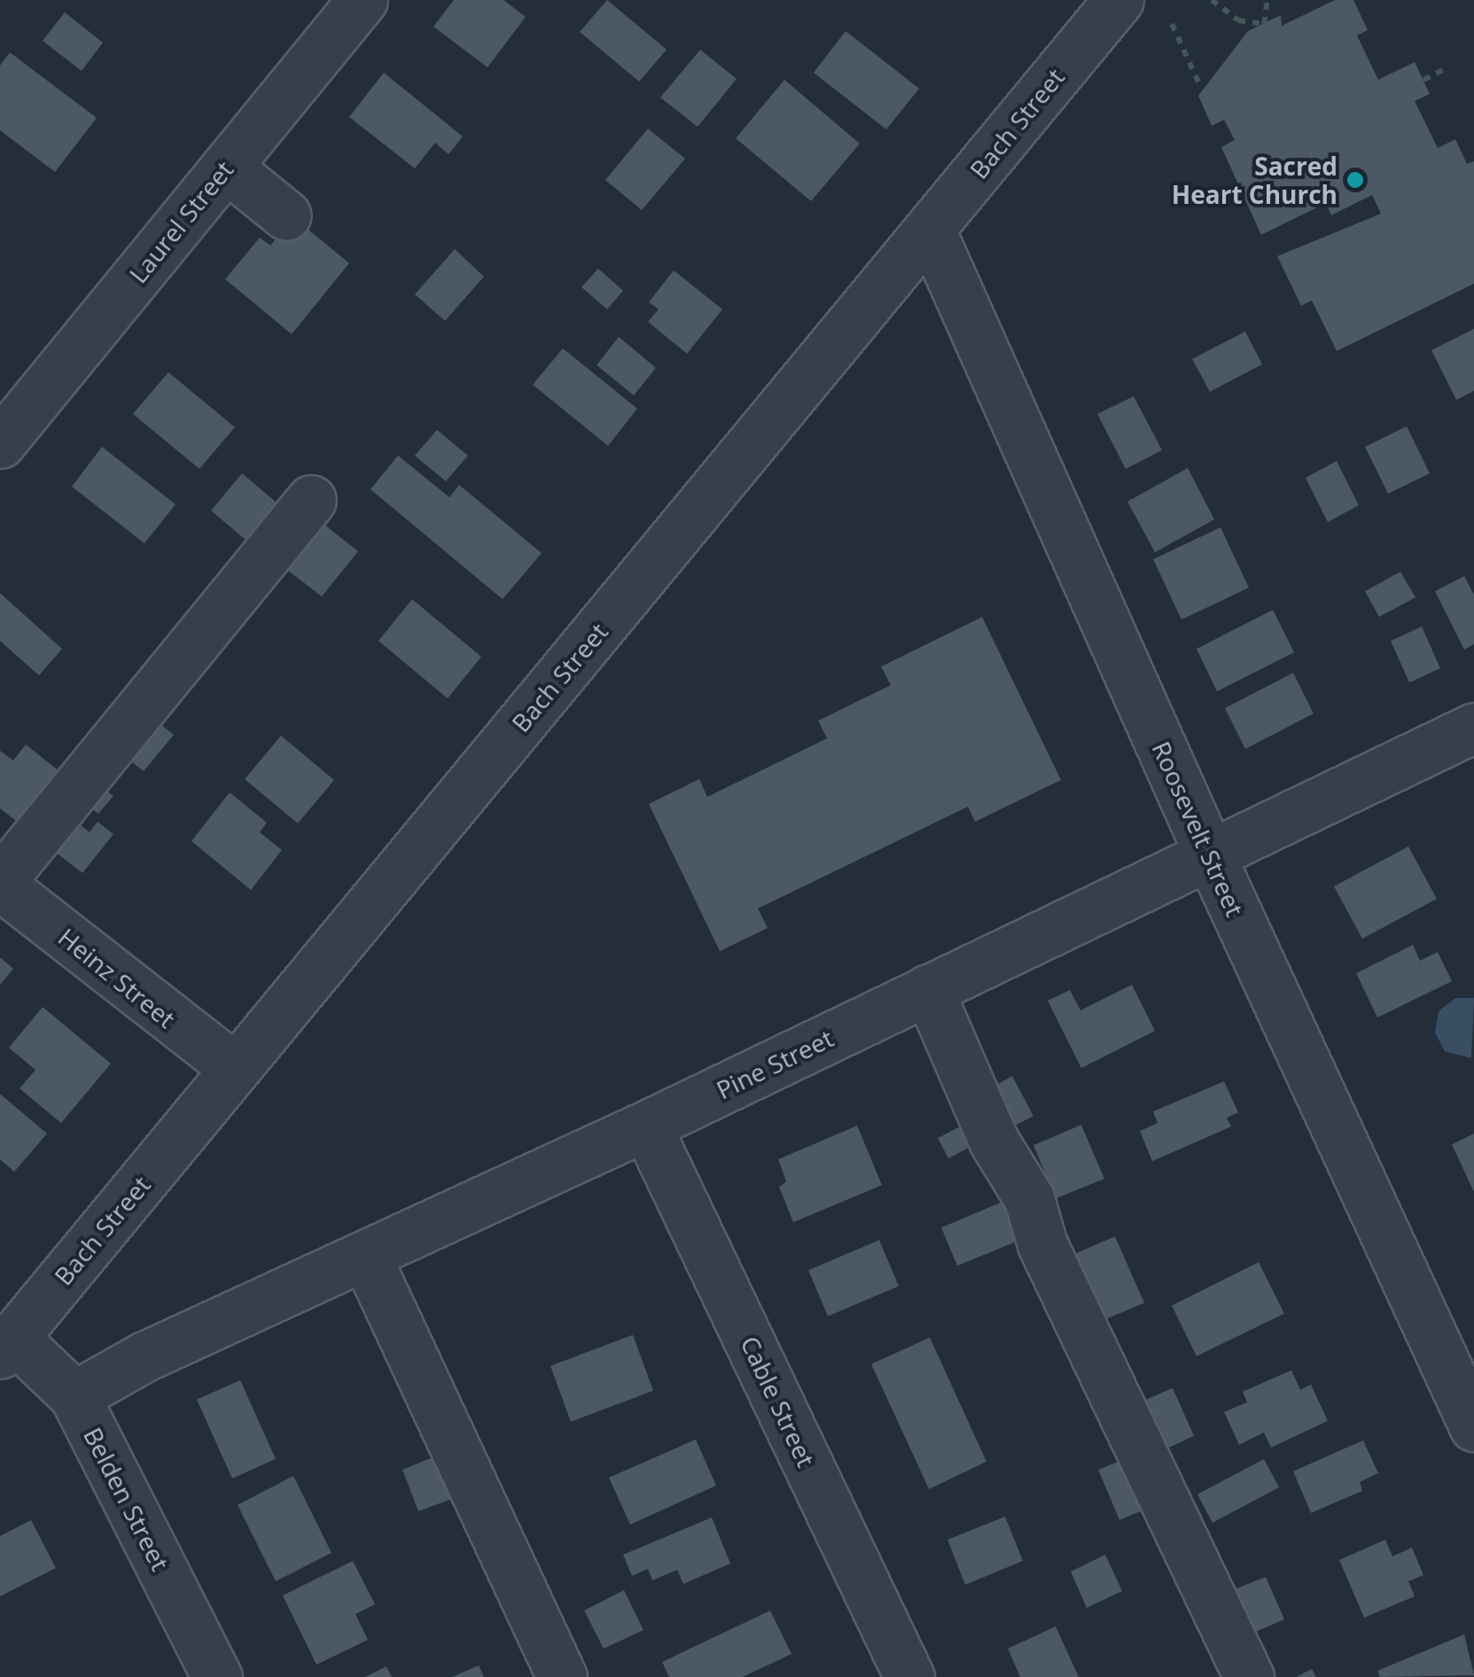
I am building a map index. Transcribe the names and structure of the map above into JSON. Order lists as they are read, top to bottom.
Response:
{
  "streets": {
    "street": [
      "Bach Street",
      "Laurel Street",
      "Roosevelt Street",
      "Heinz Street",
      "Pine Street",
      "Cable Street",
      "Belden Street"
    ]
  },
  "crossings": [
    ["Bach Street", "Roosevelt Street"],
    ["Bach Street", "Heinz Street"],
    ["Bach Street", "Belden Street"],
    ["Roosevelt Street", "Pine Street"],
    ["Pine Street", "Cable Street"],
    ["Pine Street", "Belden Street"]
  ],
  "places": ["Sacred Heart Church"]
}
